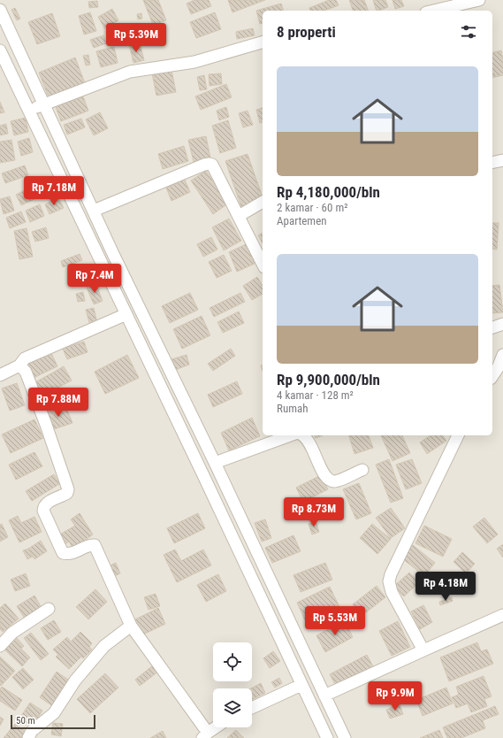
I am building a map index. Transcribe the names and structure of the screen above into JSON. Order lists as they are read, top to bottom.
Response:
{
  "scale_bar": "50 m",
  "page": {
    "heading": "8 properti",
    "price": [
      "Rp 5.39M",
      "Rp 7.18M",
      "Rp 7.4M",
      "Rp 7.88M",
      "Rp 8.73M",
      "Rp 4.18M",
      "Rp 5.53M",
      "Rp 9.9M"
    ],
    "list": [
      {
        "name": "Rp 4,180,000/bln",
        "note": "2 kamar · 60 m² · Apartemen"
      },
      {
        "name": "Rp 9,900,000/bln",
        "note": "4 kamar · 128 m² · Rumah"
      }
    ],
    "scale": "50 m"
  }
}
